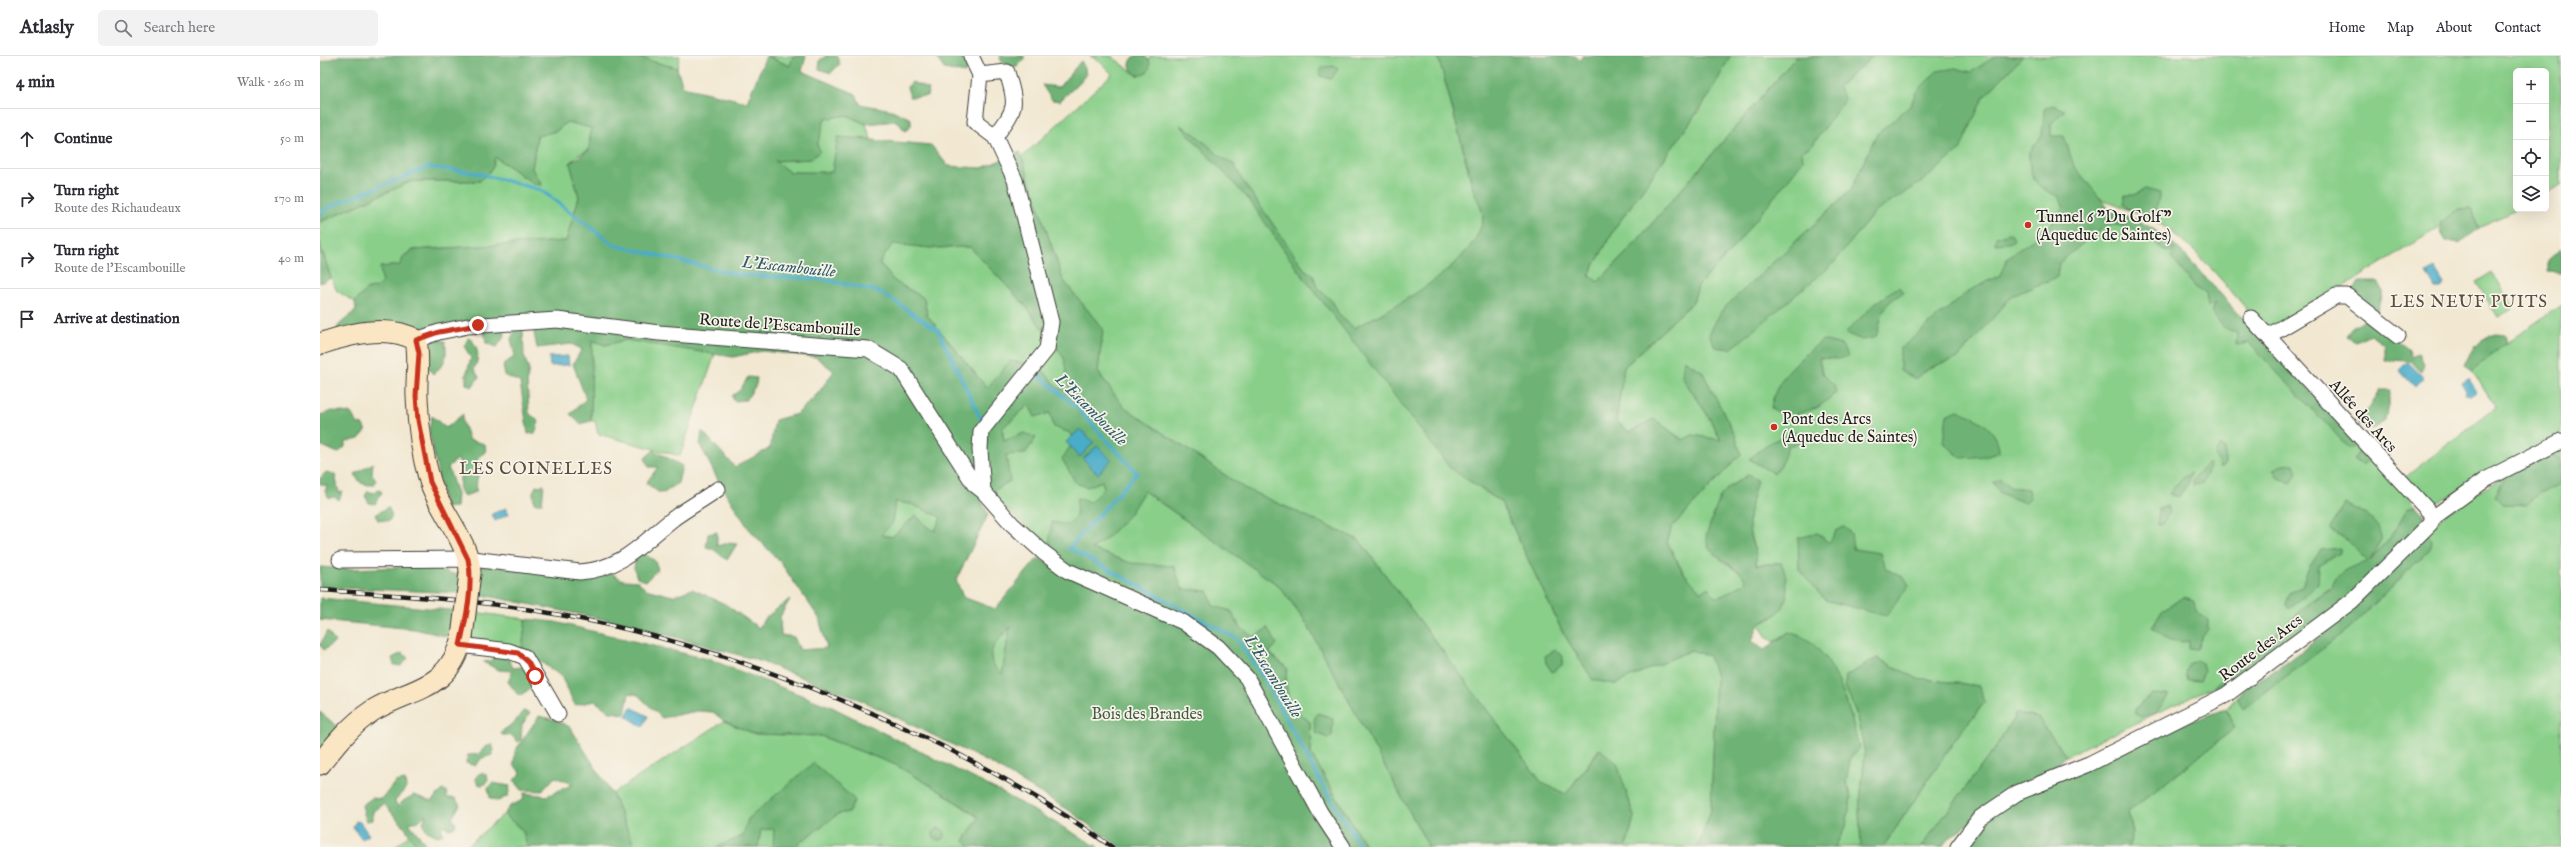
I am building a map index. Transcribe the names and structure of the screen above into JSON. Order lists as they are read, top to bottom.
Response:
{
  "streets": {
    "street": ["Route de l'Escambouille", "Allée des Arcs", "Route des Arcs"]
  },
  "crossings": [
    ["Allée des Arcs", "Route des Arcs"]
  ],
  "districts": ["LES NEUF PUITS", "LES COINELLES"],
  "water": ["L'Escambouille"],
  "parks": ["Bois des Brandes"],
  "places": ["Tunnel 6 \"Du Golf\" (Aqueduc de Saintes)", "Pont des Arcs (Aqueduc de Saintes)"],
  "page": {
    "header": "Atlasly",
    "search": "Search here",
    "nav": [
      "Home",
      "Map",
      "About",
      "Contact"
    ],
    "heading": ["4 min", "Walk · 260 m"],
    "map_buttons": ["+", "−"],
    "list": [
      ["Continue", "50 m"],
      ["Turn right", "Route des Richaudeaux", "170 m"],
      ["Turn right", "Route de l'Escambouille", "40 m"],
      "Arrive at destination"
    ]
  }
}
